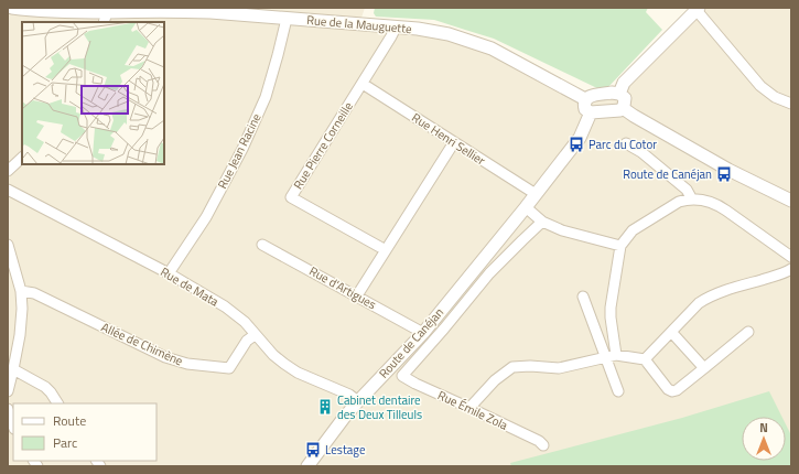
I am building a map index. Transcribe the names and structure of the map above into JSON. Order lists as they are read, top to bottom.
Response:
{
  "streets": {
    "street": [
      "Rue de la Mauguette",
      "Rue Henri Sellier",
      "Rue Pierre Corneille",
      "Rue Jean Racine",
      "Rue de Mata",
      "Rue d'Artigues",
      "Route de Canéjan",
      "Allée de Chimène",
      "Rue Émile Zola"
    ]
  },
  "crossings": [
    ["Rue de la Mauguette", "Rue Pierre Corneille"],
    ["Rue de la Mauguette", "Rue Jean Racine"],
    ["Rue Henri Sellier", "Rue Pierre Corneille"],
    ["Rue Henri Sellier", "Route de Canéjan"],
    ["Rue Jean Racine", "Rue de Mata"],
    ["Rue de Mata", "Route de Canéjan"],
    ["Rue de Mata", "Allée de Chimène"],
    ["Rue d'Artigues", "Route de Canéjan"]
  ],
  "places": {
    "bus stop": ["Parc du Cotor", "Route de Canéjan", "Lestage"],
    "building": ["Cabinet dentaire des Deux Tilleuls"]
  },
  "legend": ["Route", "Parc"],
  "north": "top"
}
